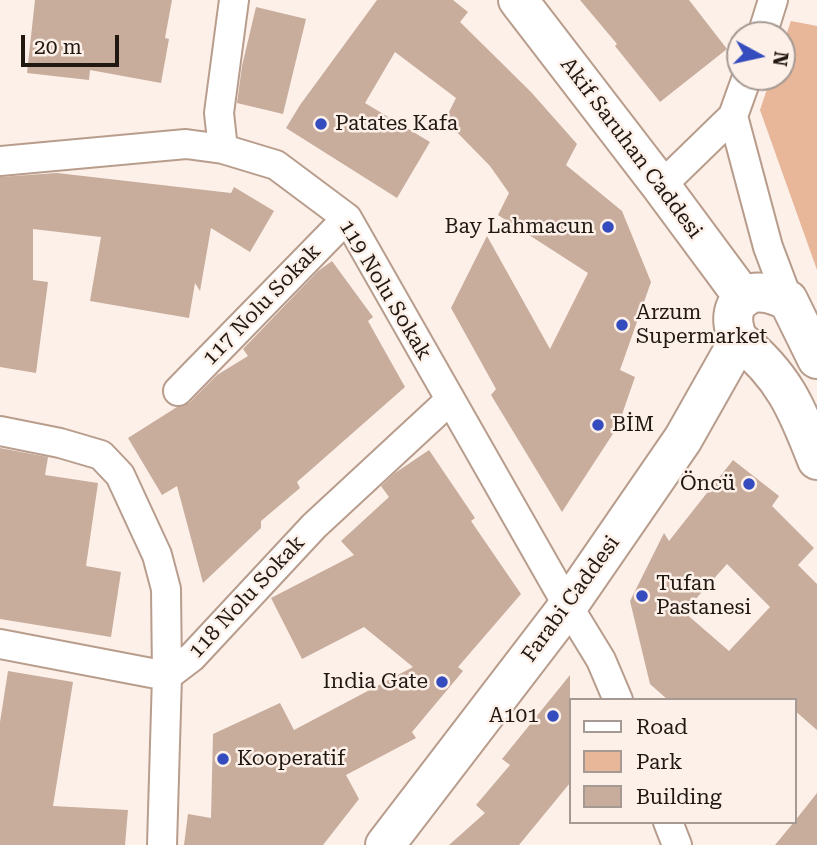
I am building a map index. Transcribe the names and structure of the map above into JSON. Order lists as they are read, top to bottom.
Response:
{
  "streets": {
    "street": [
      "Akif Saruhan Caddesi",
      "119 Nolu Sokak",
      "117 Nolu Sokak",
      "118 Nolu Sokak",
      "Farabi Caddesi"
    ]
  },
  "crossings": [
    ["119 Nolu Sokak", "117 Nolu Sokak"],
    ["119 Nolu Sokak", "118 Nolu Sokak"],
    ["119 Nolu Sokak", "Farabi Caddesi"]
  ],
  "places": [
    "Patates Kafa",
    "Bay Lahmacun",
    "Arzum Supermarket",
    "BİM",
    "Öncü",
    "Tufan Pastanesi",
    "India Gate",
    "A101",
    "Kooperatif"
  ],
  "legend": ["Road", "Park", "Building"],
  "scale_bar": "20 m",
  "north": "right"
}
